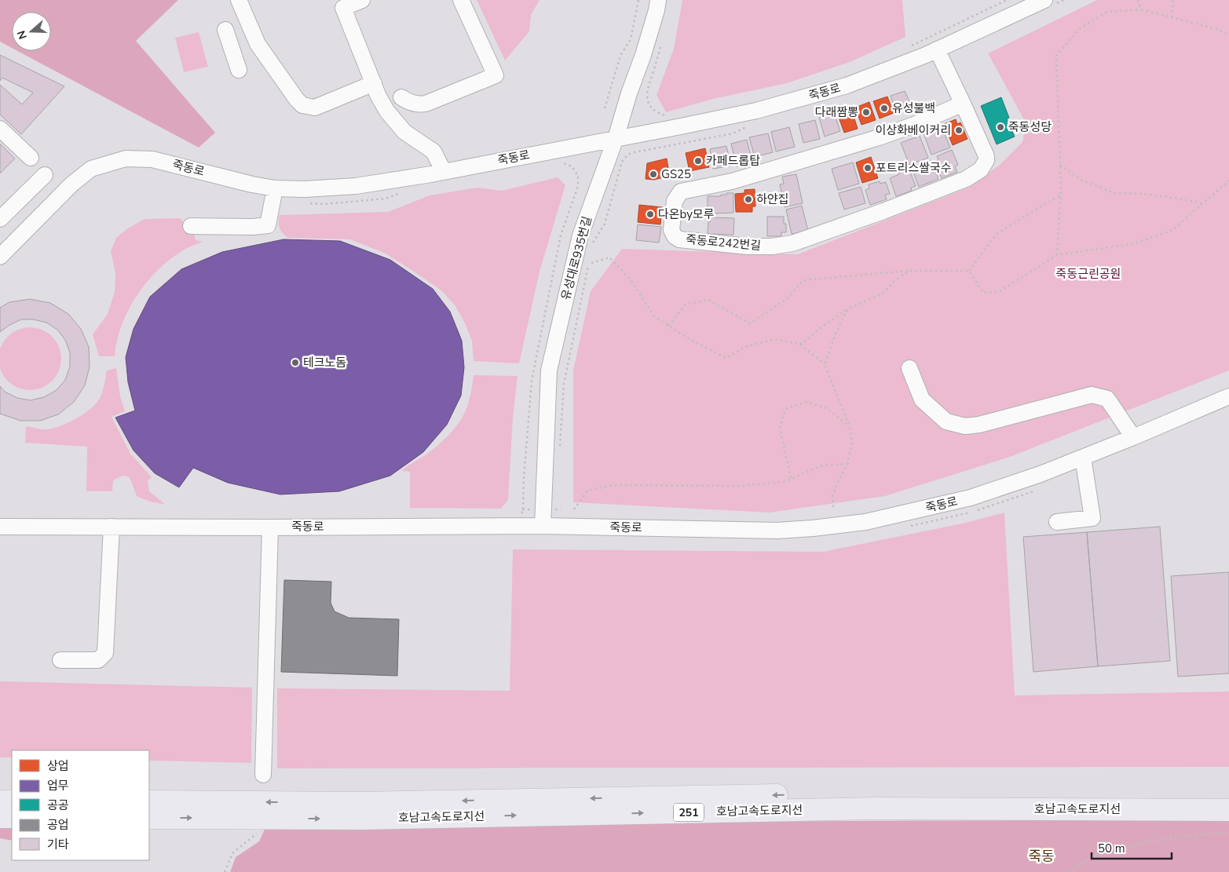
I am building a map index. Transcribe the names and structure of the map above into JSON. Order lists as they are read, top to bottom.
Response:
{
  "streets": {
    "highway": ["호남고속도로지선", "251"],
    "street": ["죽동로", "죽동로242번길", "유성대로935번길"]
  },
  "crossings": [
    ["죽동로", "죽동로242번길"],
    ["죽동로", "유성대로935번길"]
  ],
  "districts": ["죽동"],
  "parks": ["죽동근린공원"],
  "places": [
    "유성불백",
    "다래짬뽕",
    "죽동성당",
    "이상화베이커리",
    "카페드롭탑",
    "포트리스쌀국수",
    "GS25",
    "하얀집",
    "다온by모루",
    "테크노돔"
  ],
  "legend": [
    "상업",
    "업무",
    "공공",
    "공업",
    "기타"
  ],
  "scale_bar": "50 m",
  "north": "left"
}
